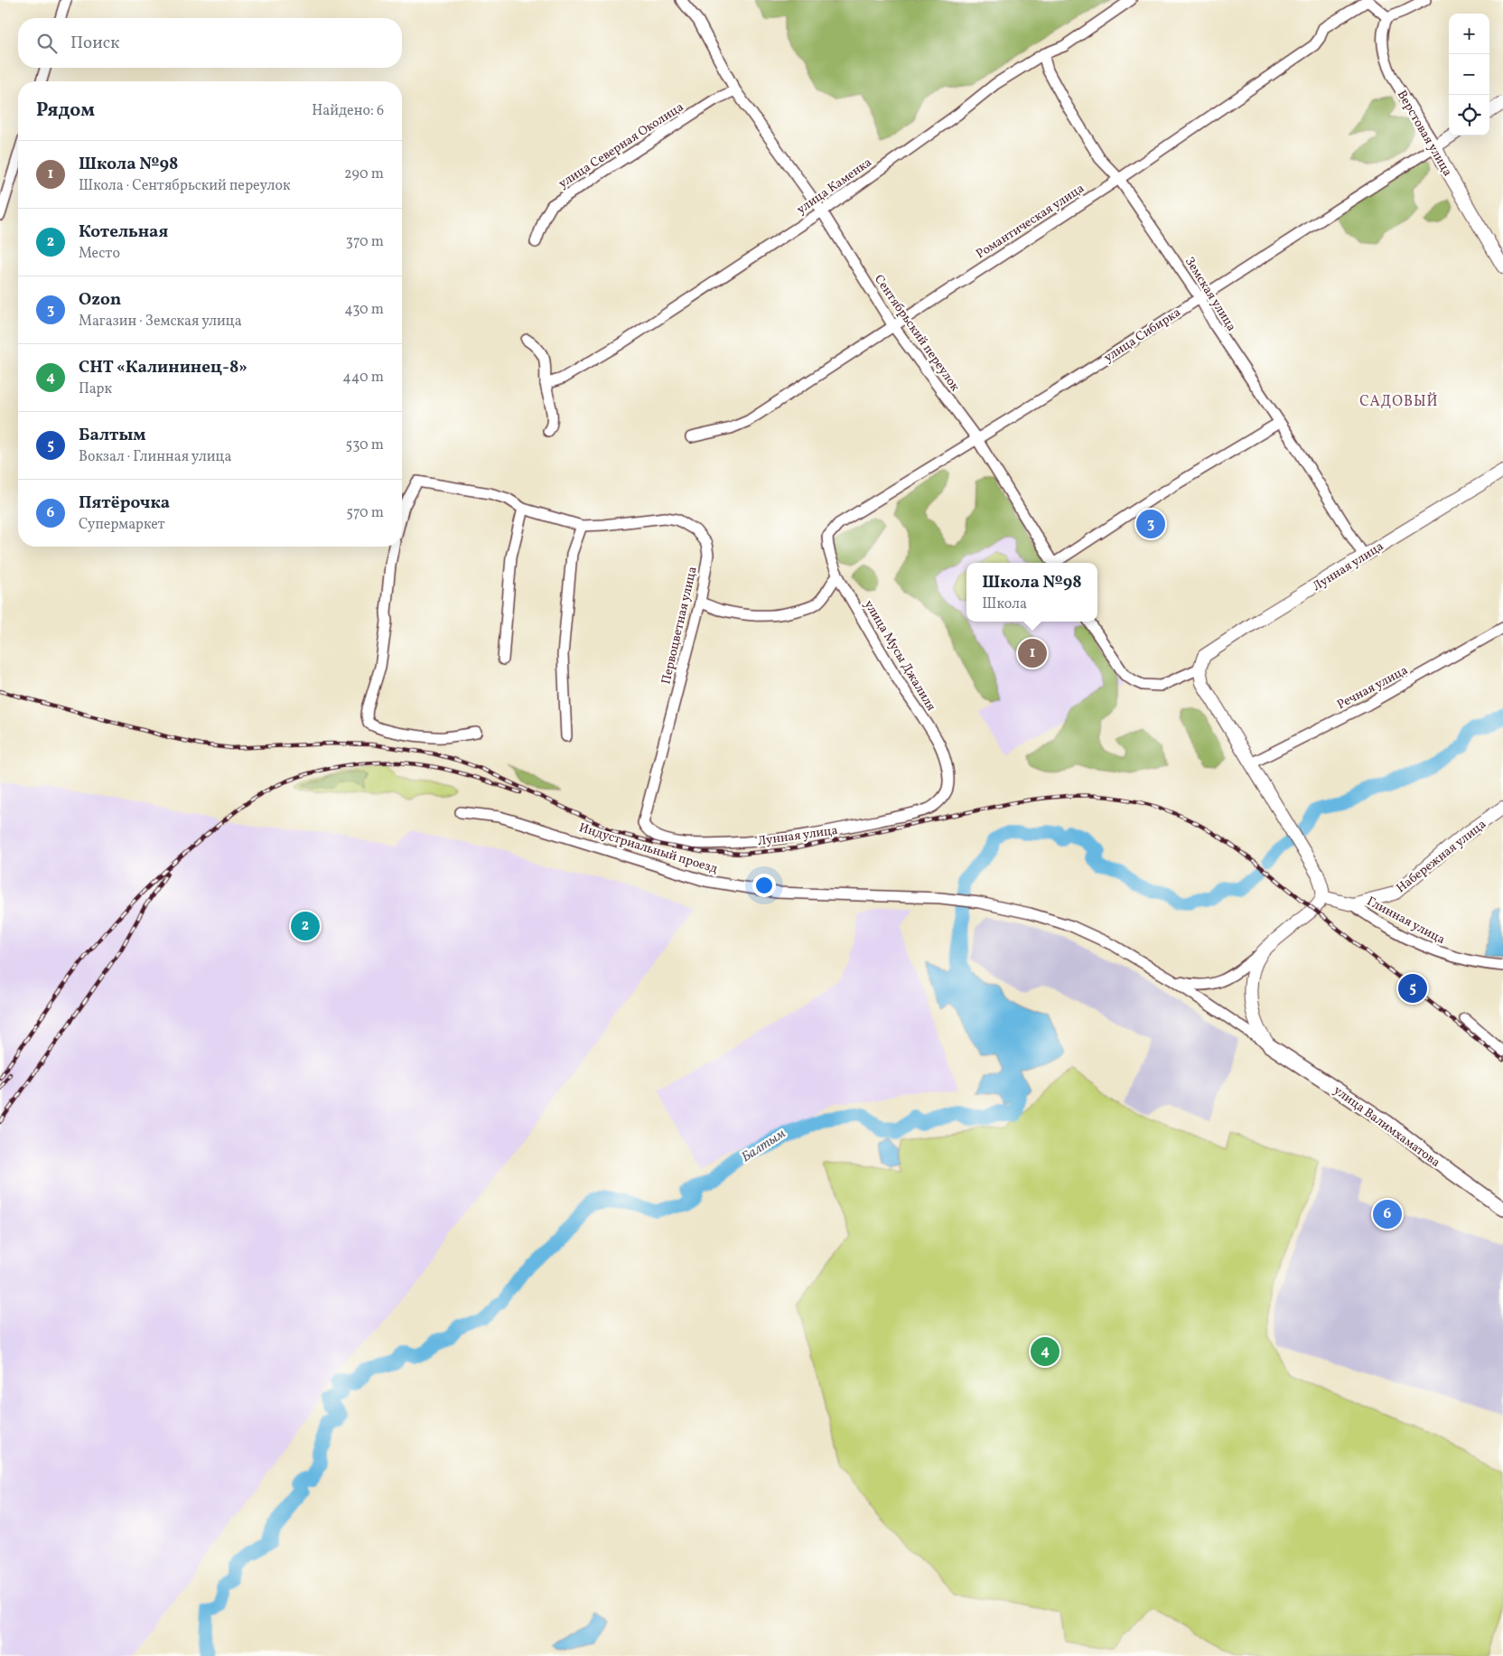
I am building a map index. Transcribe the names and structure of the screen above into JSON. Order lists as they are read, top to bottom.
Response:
{
  "streets": {
    "main road": ["улица Валимхаматова"],
    "street": [
      "Верстовая улица",
      "улица Северная Околица",
      "улица Каменка",
      "Романтическая улица",
      "Земская улица",
      "Сентябрьский переулок",
      "улица Сибирка",
      "Лунная улица",
      "Первоцветная улица",
      "улица Мусы Джалиля",
      "Речная улица",
      "Индустриальный проезд",
      "Набережная улица",
      "Глинная улица"
    ]
  },
  "crossings": [
    ["Верстовая улица", "улица Сибирка"],
    ["улица Северная Околица", "Сентябрьский переулок"],
    ["улица Каменка", "Земская улица"],
    ["улица Каменка", "Сентябрьский переулок"],
    ["Романтическая улица", "Земская улица"],
    ["Романтическая улица", "Сентябрьский переулок"],
    ["Земская улица", "улица Сибирка"],
    ["Земская улица", "Лунная улица"],
    ["Сентябрьский переулок", "улица Сибирка"],
    ["улица Сибирка", "улица Мусы Джалиля"],
    ["Лунная улица", "Первоцветная улица"],
    ["Лунная улица", "улица Мусы Джалиля"],
    ["Индустриальный проезд", "улица Валимхаматова"],
    ["Набережная улица", "Глинная улица"]
  ],
  "districts": ["САДОВЫЙ"],
  "water": ["Балтым"],
  "page": {
    "map_buttons": ["+", "−"],
    "search": "Поиск",
    "heading": ["Рядом", "Найдено: 6"],
    "list": [
      {
        "mark": "1",
        "name": "Школа №98",
        "note": "Школа · Сентябрьский переулок",
        "value": "290 m"
      },
      {
        "mark": "2",
        "name": "Котельная",
        "note": "Место",
        "value": "370 m"
      },
      {
        "mark": "3",
        "name": "Ozon",
        "note": "Магазин · Земская улица",
        "value": "430 m"
      },
      {
        "mark": "4",
        "name": "СНТ «Калининец-8»",
        "note": "Парк",
        "value": "440 m"
      },
      {
        "mark": "5",
        "name": "Балтым",
        "note": "Вокзал · Глинная улица",
        "value": "530 m"
      },
      {
        "mark": "6",
        "name": "Пятёрочка",
        "note": "Супермаркет",
        "value": "570 m"
      }
    ],
    "pins": [
      "3",
      "1",
      "2",
      "5",
      "6",
      "4"
    ],
    "popup": ["Школа №98", "Школа"]
  }
}
